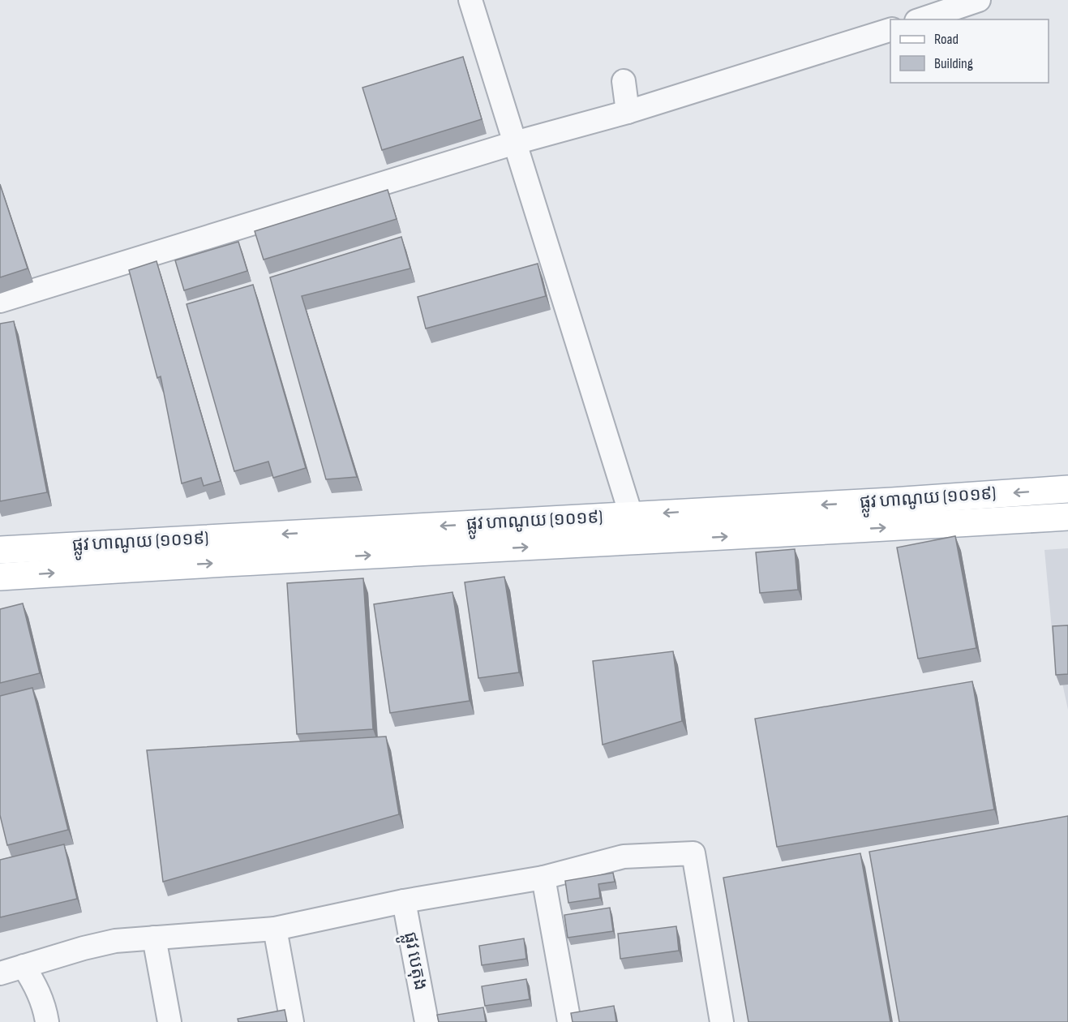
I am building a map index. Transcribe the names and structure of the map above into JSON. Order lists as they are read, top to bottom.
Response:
{
  "streets": {
    "main road": ["ផ្លូវ ហាណូយ (១០១៩)"],
    "street": ["ផ្លូវ បេតុង"]
  },
  "legend": ["Road", "Building"]
}
